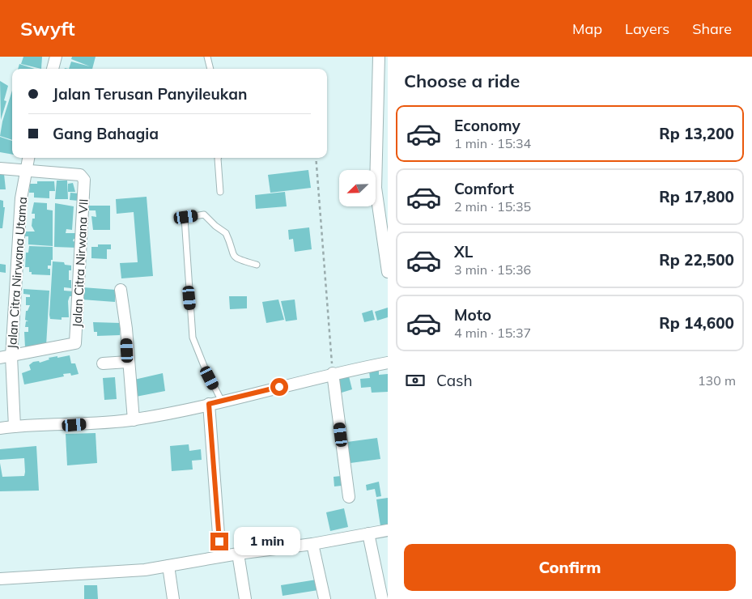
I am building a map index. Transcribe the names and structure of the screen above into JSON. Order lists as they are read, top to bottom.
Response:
{
  "streets": {
    "street": ["Jalan Citra Nirwana VII", "Jalan Citra Nirwana Utama"]
  },
  "crossings": [
    ["Jalan Citra Nirwana VII", "Jalan Citra Nirwana Utama"]
  ],
  "north": "bottom left",
  "page": {
    "header": "Swyft",
    "nav": ["Map", "Layers", "Share"],
    "heading": "Choose a ride",
    "banner": ["Jalan Terusan Panyileukan", "Gang Bahagia"],
    "list": [
      {
        "name": "Economy",
        "note": "1 min · 15:34",
        "value": "Rp 13,200"
      },
      {
        "name": "Comfort",
        "note": "2 min · 15:35",
        "value": "Rp 17,800"
      },
      {
        "name": "XL",
        "note": "3 min · 15:36",
        "value": "Rp 22,500"
      },
      {
        "name": "Moto",
        "note": "4 min · 15:37",
        "value": "Rp 14,600"
      }
    ],
    "pay": ["Cash", "130 m"],
    "bubble": "1 min",
    "buttons": "Confirm"
  }
}
